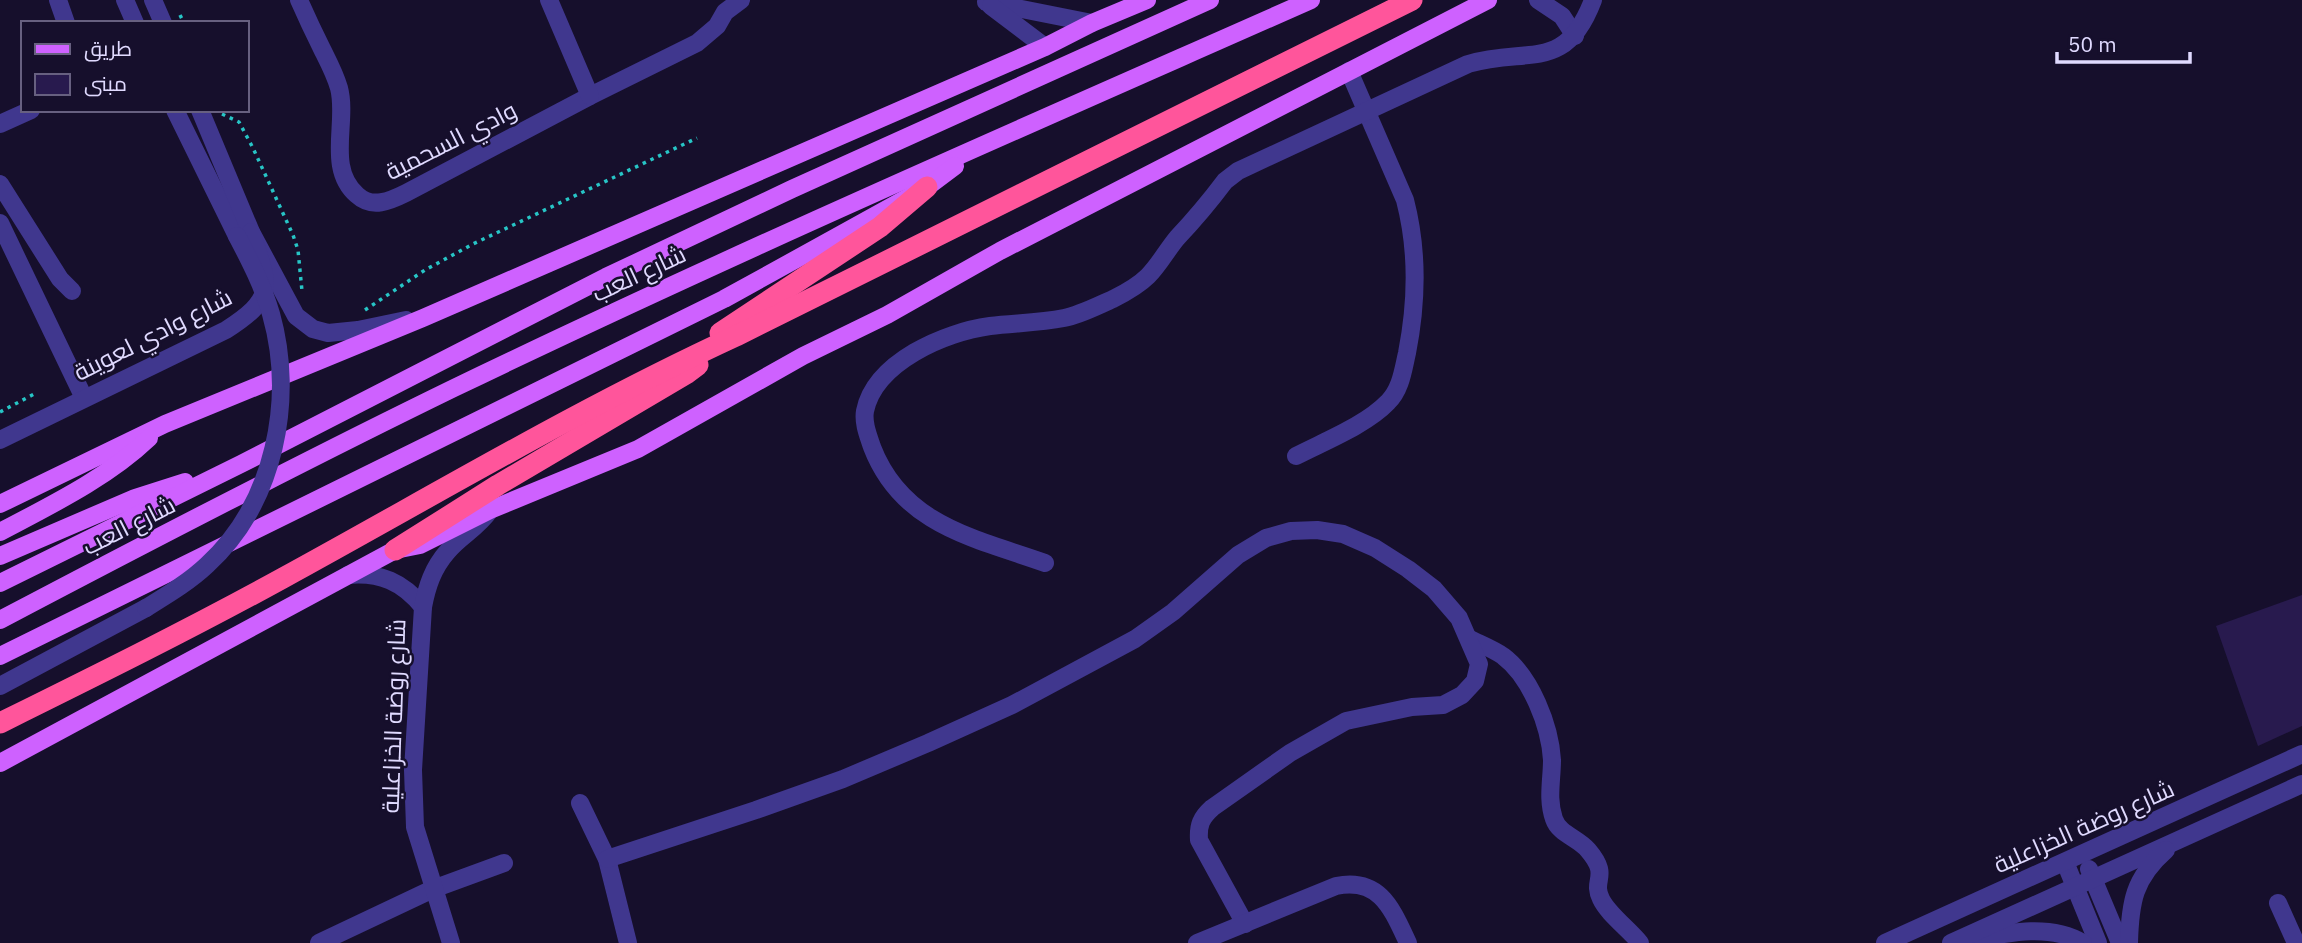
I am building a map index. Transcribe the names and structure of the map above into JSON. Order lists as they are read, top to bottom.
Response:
{
  "streets": {
    "main road": ["شارع العب"],
    "street": ["وادي السحمية", "شارع وادي لعوينة", "شارع روضة الخزاعلية"]
  },
  "legend": ["طريق", "مبنى"],
  "scale_bar": "50 m"
}
